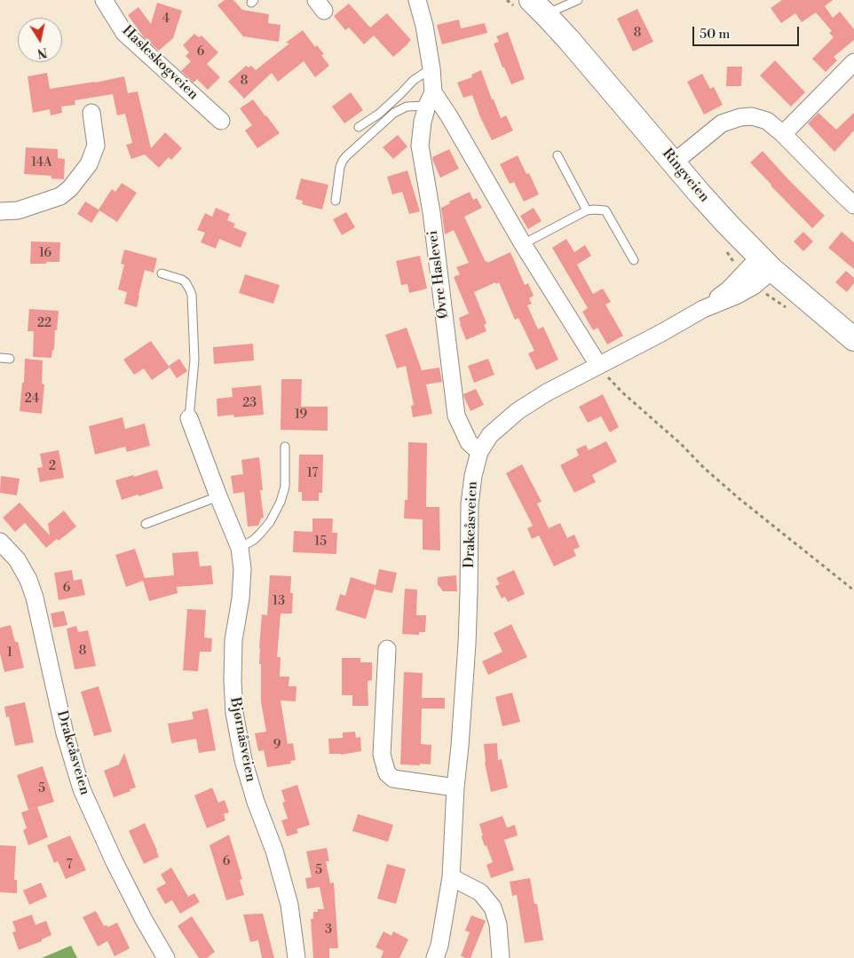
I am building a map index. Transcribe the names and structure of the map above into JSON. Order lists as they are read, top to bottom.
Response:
{
  "streets": {
    "main road": ["Ringveien"],
    "street": [
      "Hasleskogveien",
      "Øvre Haslevei",
      "Drakeåsveien",
      "Bjørnåsveien"
    ]
  },
  "crossings": [
    ["Ringveien", "Drakeåsveien"],
    ["Øvre Haslevei", "Drakeåsveien"]
  ],
  "house_numbers": [
    "4",
    "8",
    "6",
    "8",
    "14A",
    "16",
    "22",
    "24",
    "23",
    "19",
    "2",
    "17",
    "15",
    "6",
    "13",
    "8",
    "1",
    "9",
    "5",
    "6",
    "7",
    "5",
    "3"
  ],
  "scale_bar": "50 m",
  "north": "bottom"
}
